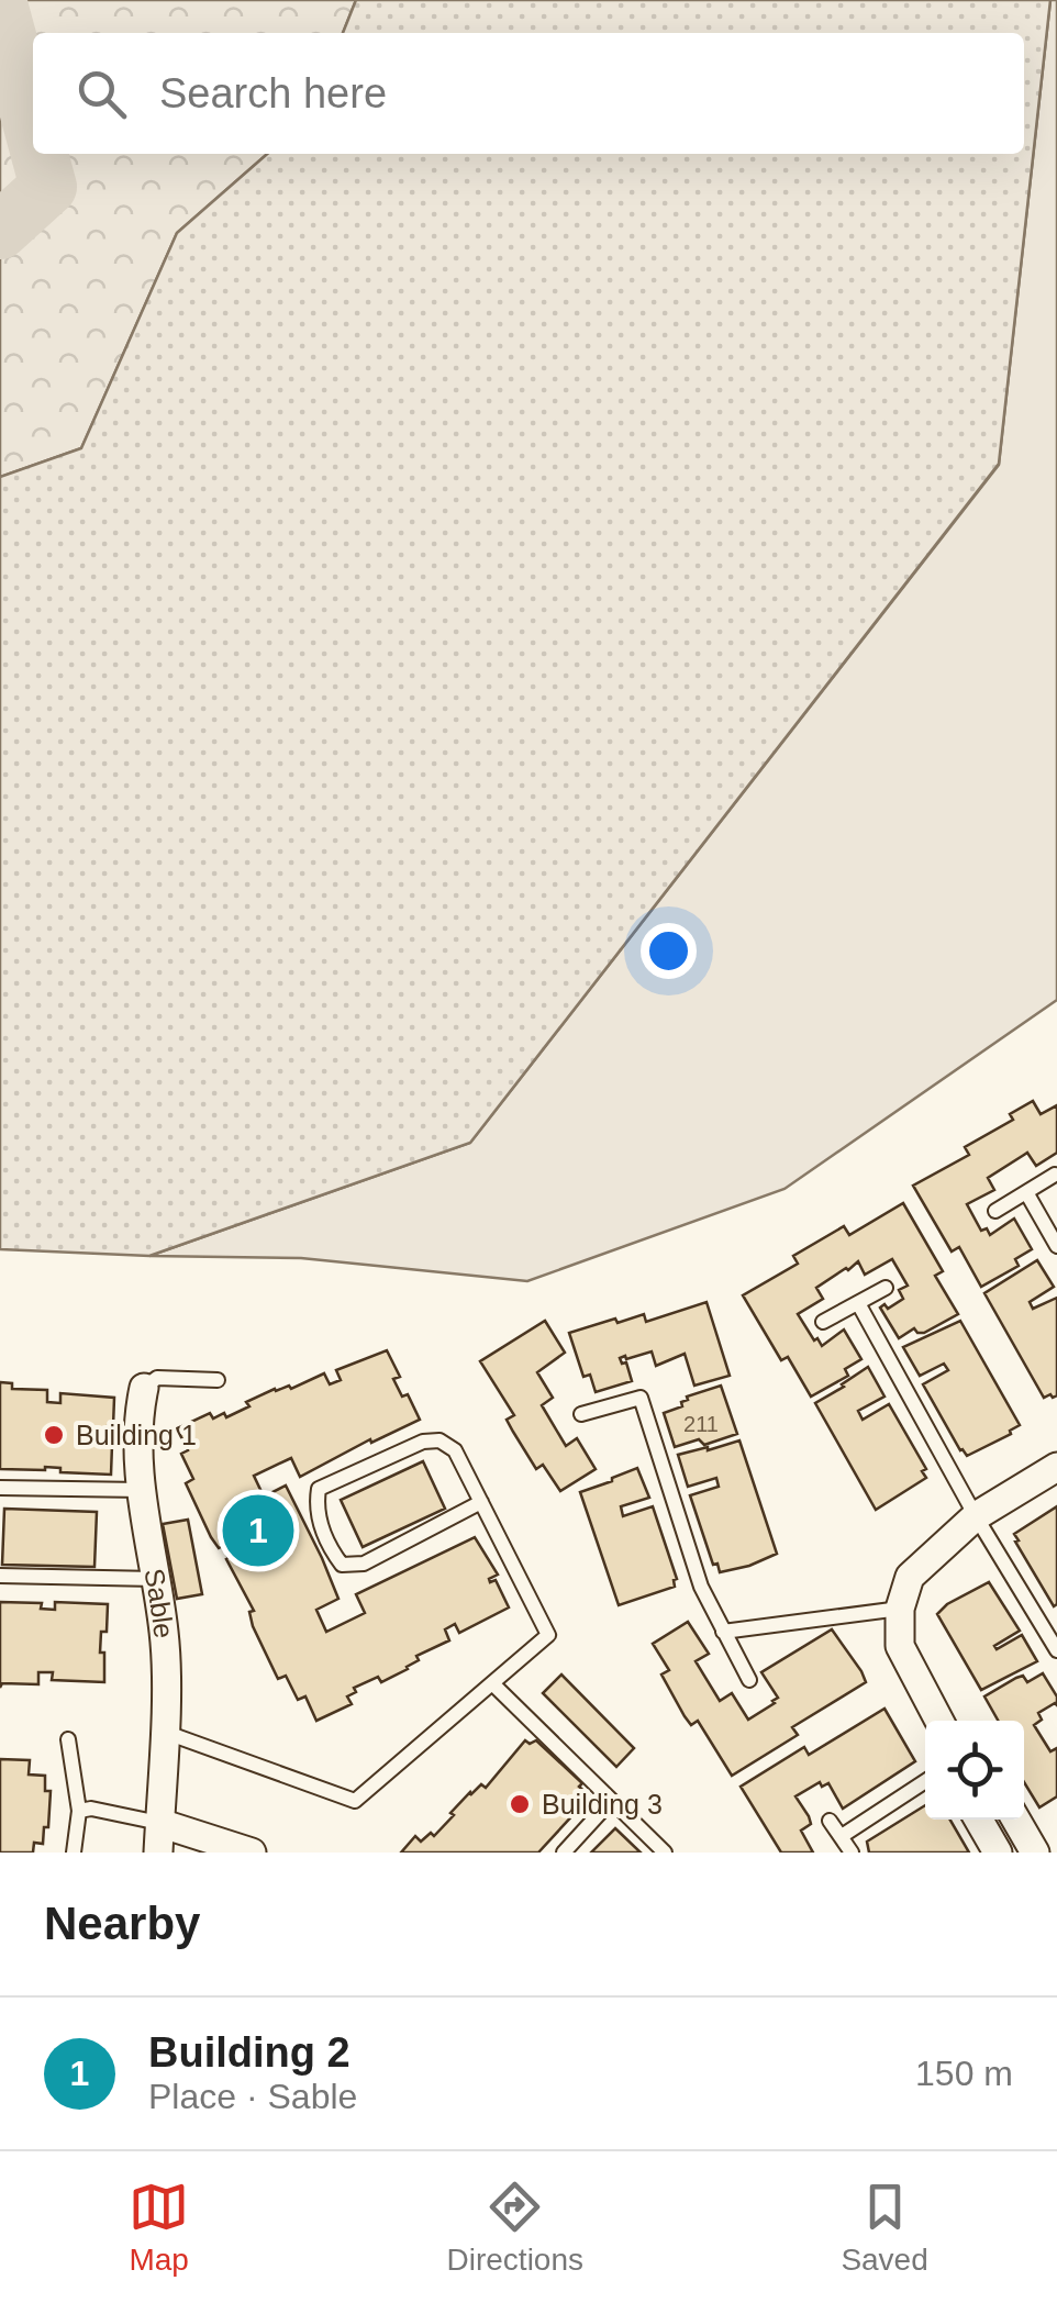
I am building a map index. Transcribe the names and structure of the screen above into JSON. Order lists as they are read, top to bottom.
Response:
{
  "streets": {
    "street": ["Sable"]
  },
  "places": ["Building 1", "Building 3"],
  "house_numbers": ["211"],
  "page": {
    "search": "Search here",
    "pins": "1",
    "heading": "Nearby",
    "list": [
      {
        "mark": "1",
        "name": "Building 2",
        "note": "Place · Sable",
        "value": "150 m"
      }
    ],
    "nav": ["Map", "Directions", "Saved"]
  }
}
